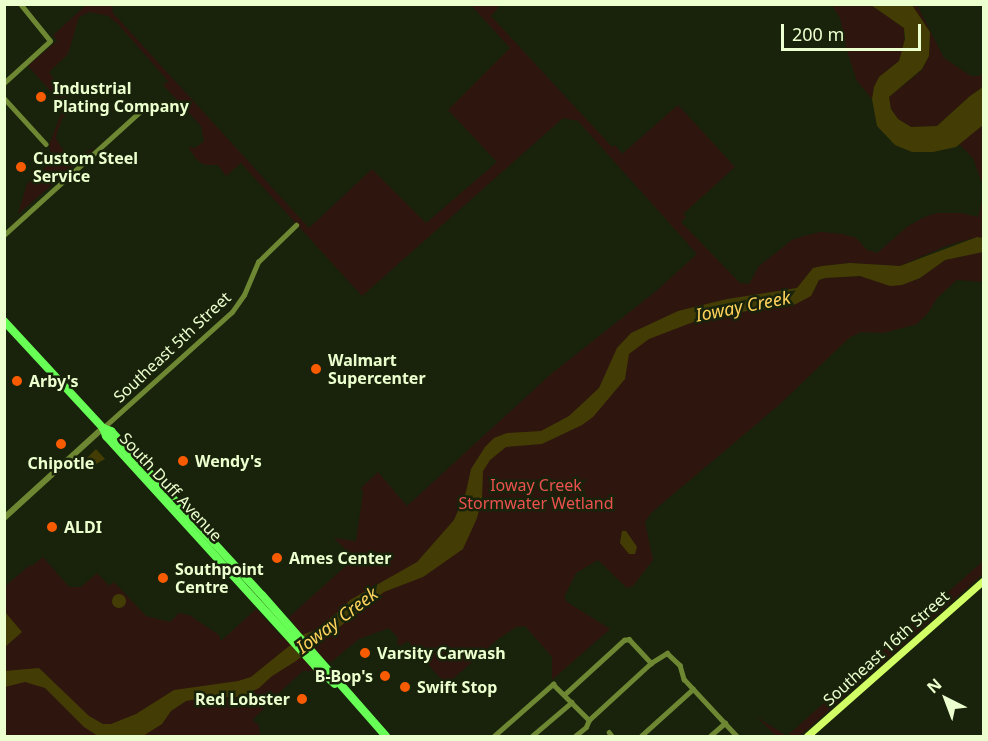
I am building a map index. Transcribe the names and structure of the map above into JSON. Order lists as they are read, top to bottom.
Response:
{
  "streets": {
    "main road": ["South Duff Avenue", "Southeast 16th Street"],
    "street": ["Southeast 5th Street"]
  },
  "crossings": [
    ["Southeast 5th Street", "South Duff Avenue"]
  ],
  "water": ["Ioway Creek"],
  "parks": ["Ioway Creek Stormwater Wetland"],
  "places": [
    "Industrial Plating Company",
    "Custom Steel Service",
    "Walmart Supercenter",
    "Arby's",
    "Chipotle",
    "Wendy's",
    "ALDI",
    "Ames Center",
    "Southpoint Centre",
    "Varsity Carwash",
    "B-Bop's",
    "Swift Stop",
    "Red Lobster"
  ],
  "scale_bar": "200 m",
  "north": "top left"
}
